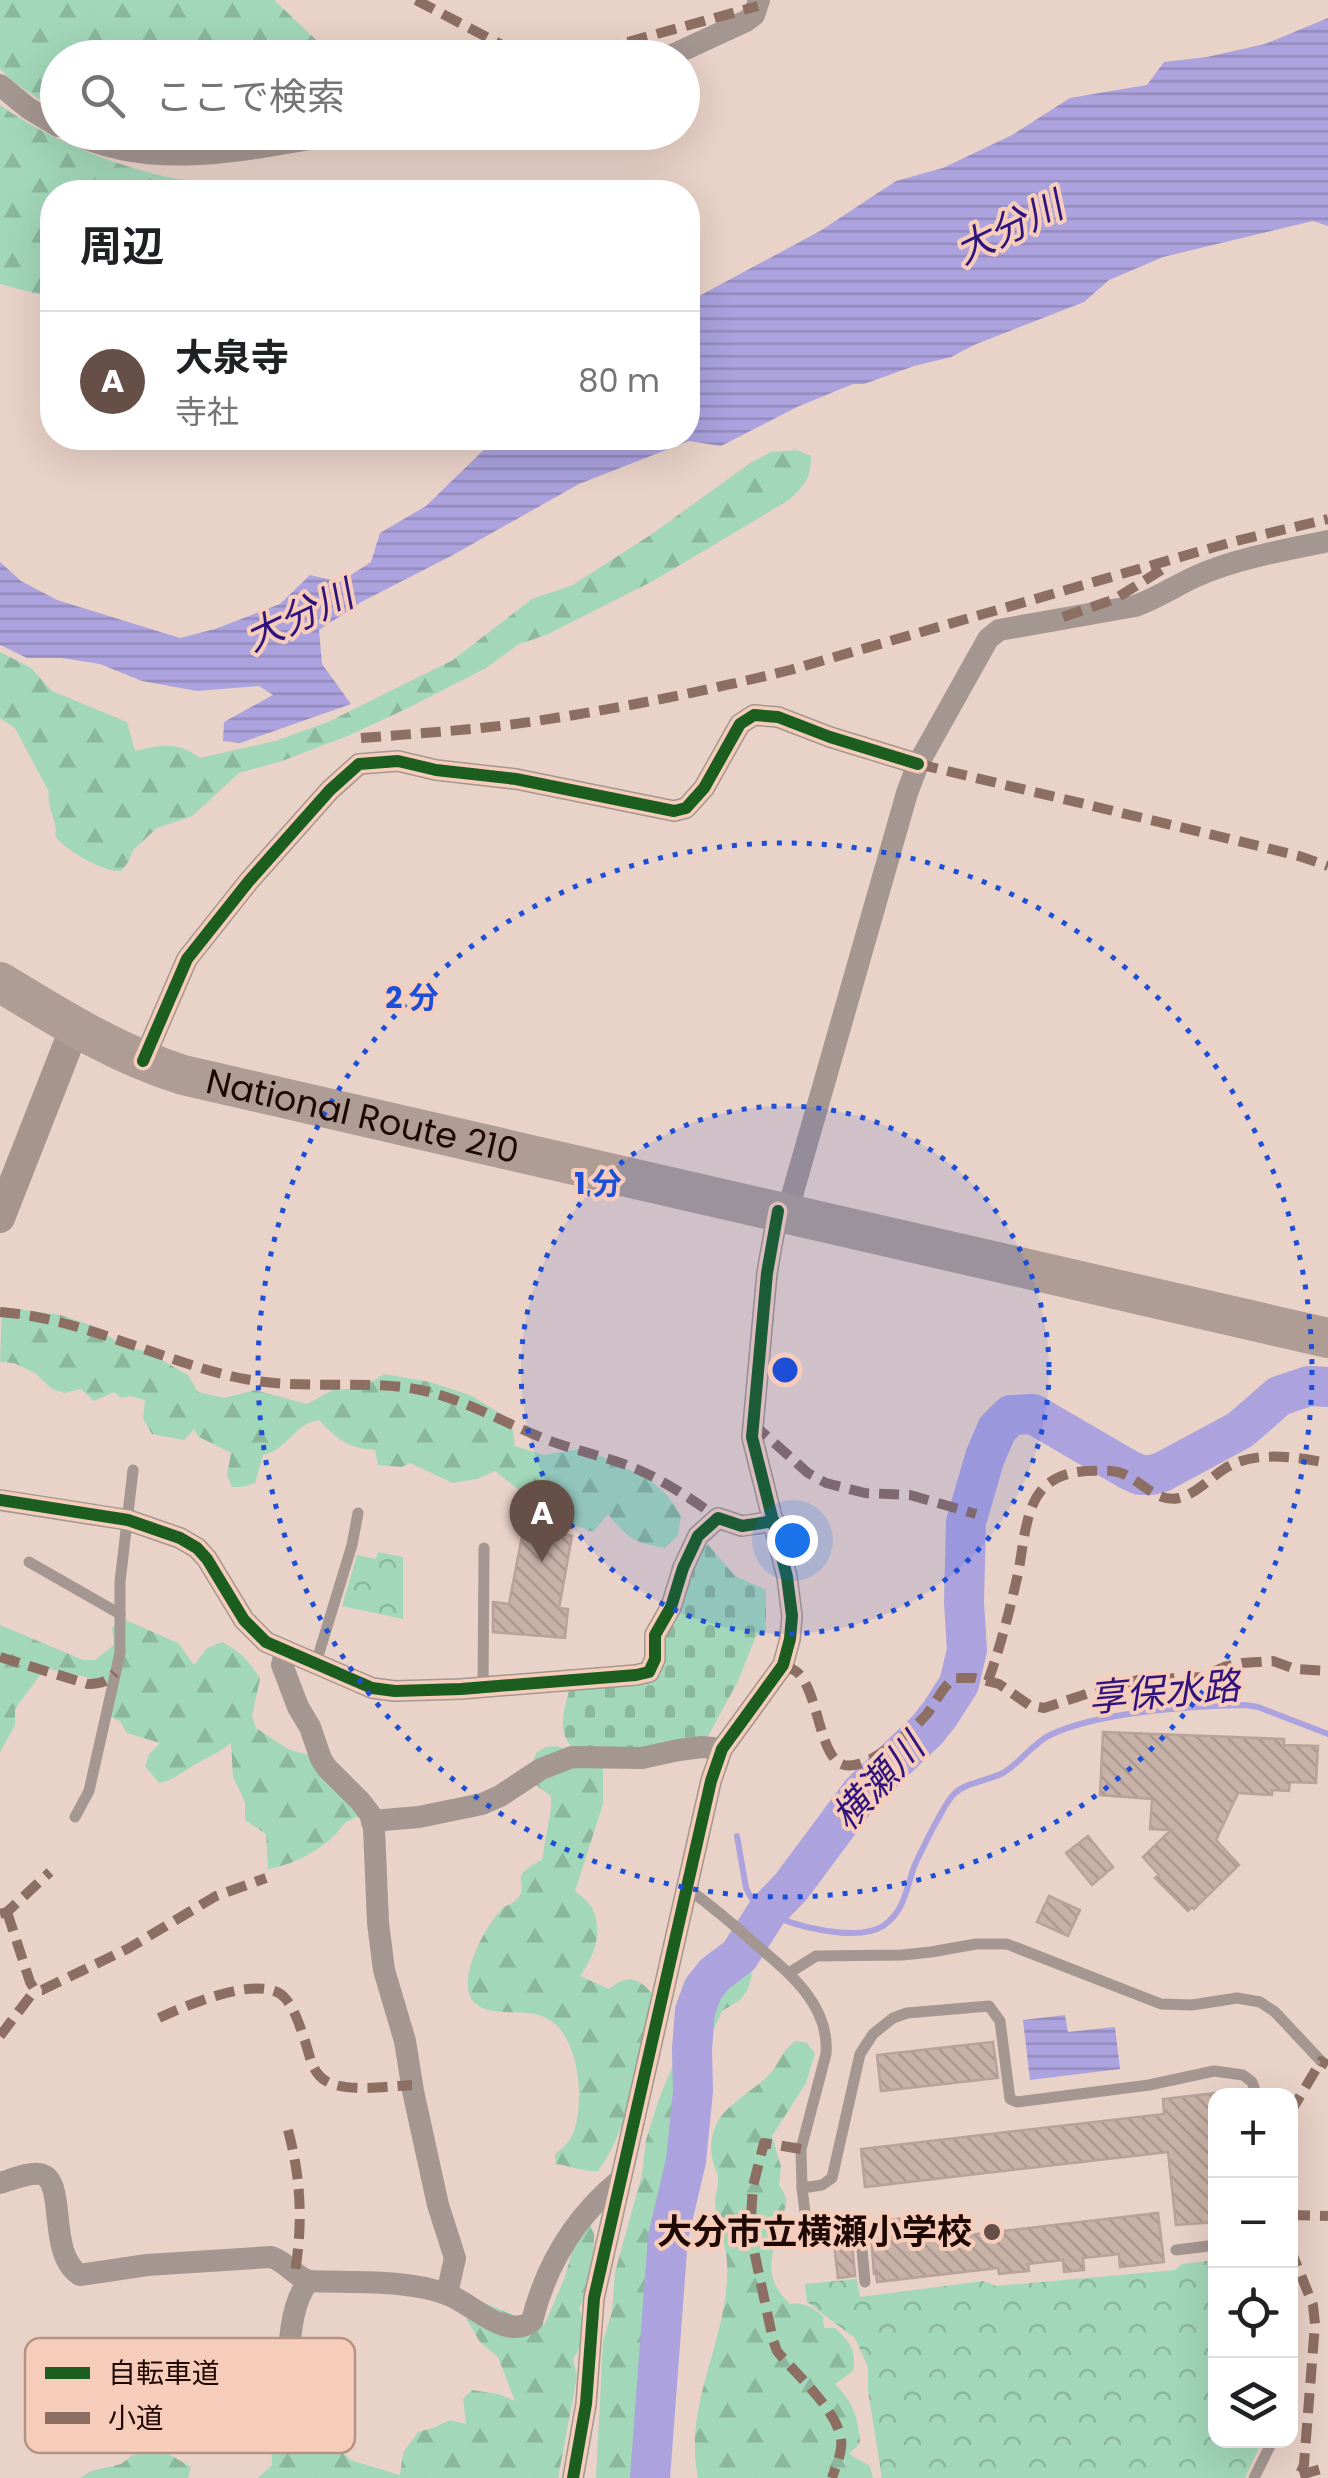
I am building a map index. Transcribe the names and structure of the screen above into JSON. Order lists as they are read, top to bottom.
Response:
{
  "streets": {
    "highway": ["National Route 210"]
  },
  "water": ["大分川", "享保水路", "横瀬川"],
  "places": ["大分市立横瀬小学校"],
  "legend": ["自転車道", "小道"],
  "page": {
    "search": "ここで検索",
    "heading": "周辺",
    "list": [
      {
        "mark": "A",
        "name": "大泉寺",
        "note": "寺社",
        "value": "80 m"
      }
    ],
    "pins": "A",
    "map_buttons": ["+", "−"]
  },
  "rings": ["2 分", "1 分"]
}
